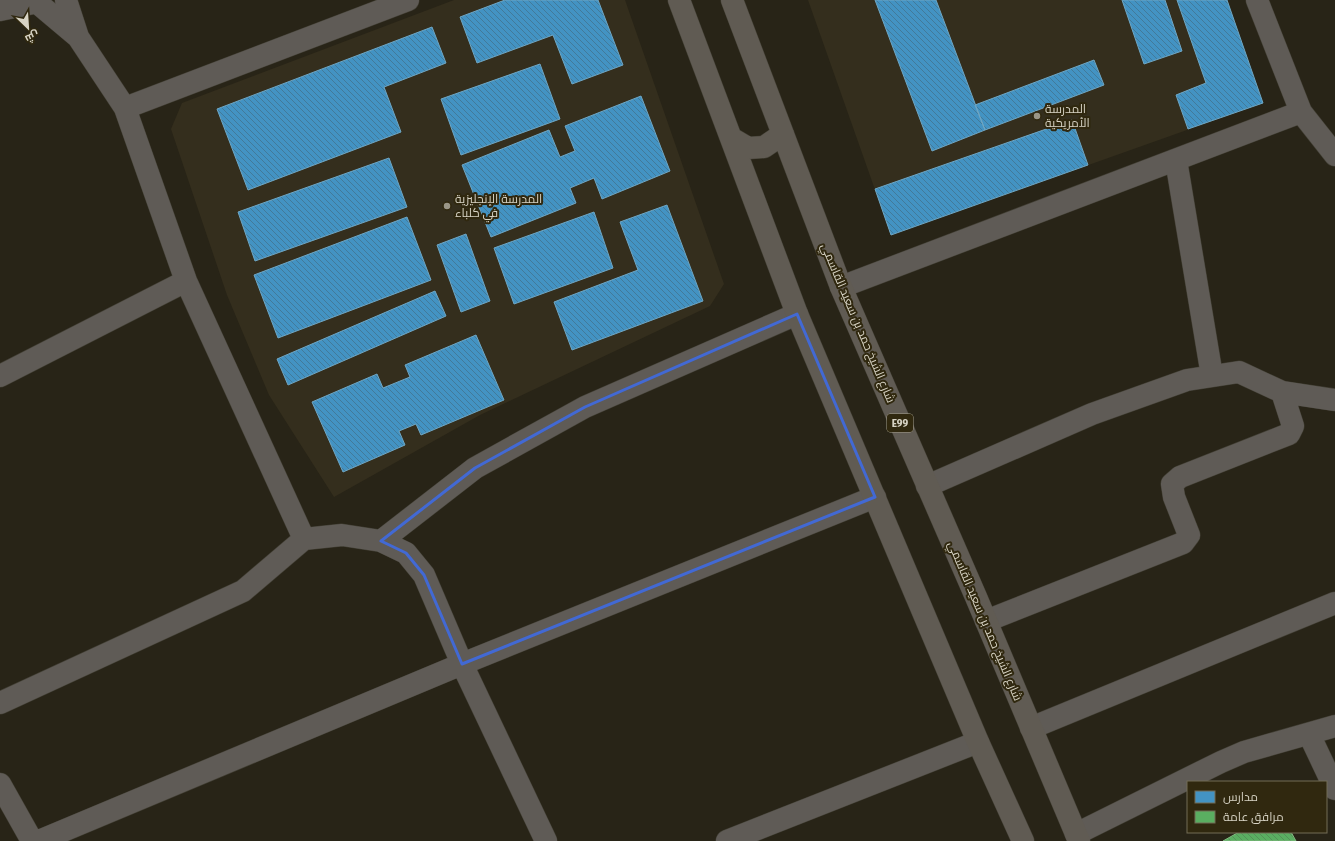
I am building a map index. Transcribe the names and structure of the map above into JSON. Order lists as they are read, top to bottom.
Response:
{
  "streets": {
    "main road": ["شارع الشيخ حمد بن سعيد القاسمي", "E99"]
  },
  "places": ["المدرسة الأمريكية", "المدرسة الإنجليزية في كلباء"],
  "legend": ["مدارس", "مرافق عامة"],
  "north": "bottom right"
}
